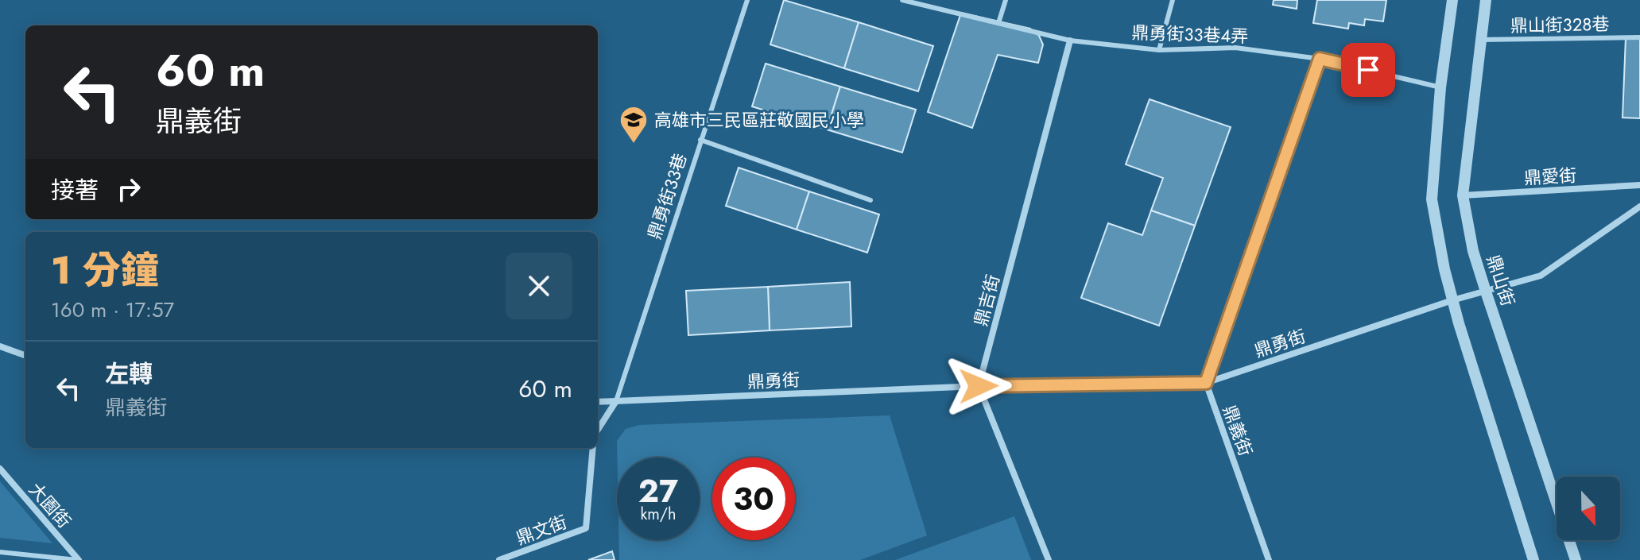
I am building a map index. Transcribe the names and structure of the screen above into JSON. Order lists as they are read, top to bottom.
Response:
{
  "streets": {
    "street": [
      "鼎愛街",
      "鼎山街",
      "鼎吉街",
      "鼎勇街",
      "鼎義街",
      "大園街",
      "鼎文街"
    ],
    "lane": ["鼎山街328巷", "鼎勇街33巷4弄", "鼎勇街33巷"]
  },
  "crossings": [
    ["鼎山街328巷", "鼎山街"],
    ["鼎勇街33巷4弄", "鼎吉街"],
    ["鼎愛街", "鼎山街"],
    ["鼎勇街33巷", "鼎勇街"],
    ["鼎山街", "鼎勇街"],
    ["鼎吉街", "鼎勇街"],
    ["鼎勇街", "鼎義街"]
  ],
  "places": {
    "school or university": ["高雄市三民區莊敬國民小學"]
  },
  "north": "bottom",
  "page": {
    "turn": ["60 m", "鼎義街"],
    "then": "接著",
    "heading": ["1 分鐘", "160 m · 17:57"],
    "list": [
      {
        "name": "左轉",
        "note": "鼎義街",
        "value": "60 m"
      }
    ],
    "speed": "27 km/h",
    "limit": "30"
  }
}
